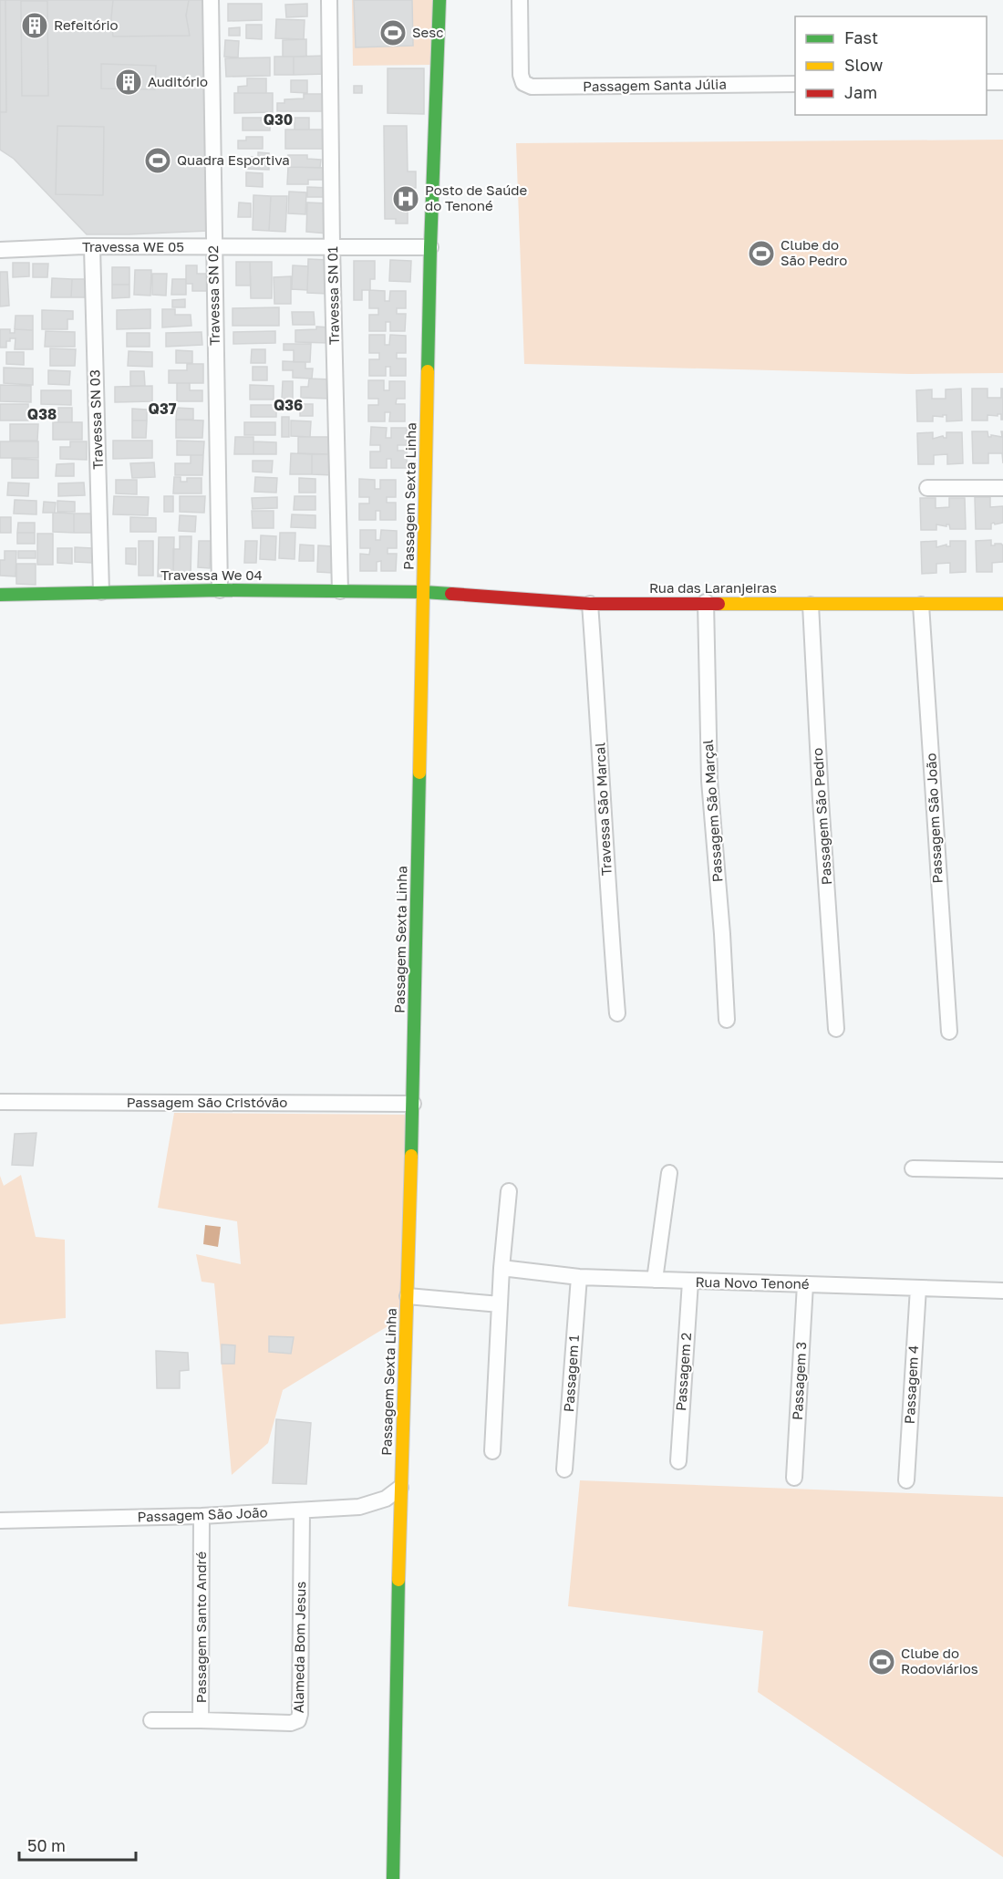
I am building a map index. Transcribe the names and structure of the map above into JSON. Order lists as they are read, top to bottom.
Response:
{
  "streets": {
    "street": [
      "Passagem Santa Júlia",
      "Travessa WE 05",
      "Travessa SN 02",
      "Travessa SN 01",
      "Travessa SN 03",
      "Passagem Sexta Linha",
      "Travessa We 04",
      "Rua das Laranjeiras",
      "Travessa São Marcal",
      "Passagem São Marçal",
      "Passagem São Pedro",
      "Passagem São João",
      "Passagem São Cristóvão",
      "Rua Novo Tenoné",
      "Passagem 2",
      "Passagem 1",
      "Passagem 3",
      "Passagem 4",
      "Passagem Santo André",
      "Alameda Bom Jesus"
    ]
  },
  "crossings": [
    ["Travessa WE 05", "Travessa SN 02"],
    ["Travessa WE 05", "Travessa SN 01"],
    ["Travessa WE 05", "Travessa SN 03"],
    ["Travessa WE 05", "Passagem Sexta Linha"],
    ["Travessa SN 02", "Travessa We 04"],
    ["Travessa SN 01", "Travessa We 04"],
    ["Travessa SN 03", "Travessa We 04"],
    ["Passagem Sexta Linha", "Travessa We 04"],
    ["Passagem Sexta Linha", "Rua das Laranjeiras"],
    ["Passagem Sexta Linha", "Passagem São João"],
    ["Passagem Sexta Linha", "Passagem São Cristóvão"],
    ["Travessa We 04", "Rua das Laranjeiras"],
    ["Rua das Laranjeiras", "Travessa São Marcal"],
    ["Rua das Laranjeiras", "Passagem São Marçal"],
    ["Rua das Laranjeiras", "Passagem São Pedro"],
    ["Rua das Laranjeiras", "Passagem São João"],
    ["Passagem São João", "Passagem Santo André"],
    ["Passagem São João", "Alameda Bom Jesus"],
    ["Rua Novo Tenoné", "Passagem 2"],
    ["Rua Novo Tenoné", "Passagem 1"],
    ["Rua Novo Tenoné", "Passagem 3"],
    ["Rua Novo Tenoné", "Passagem 4"],
    ["Passagem Santo André", "Alameda Bom Jesus"]
  ],
  "districts": [
    "Q30",
    "Q36",
    "Q37",
    "Q38"
  ],
  "places": {
    "building": ["Refeitório", "Auditório"],
    "sports": [
      "Sesc",
      "Quadra Esportiva",
      "Clube do São Pedro",
      "Clube do Rodoviários"
    ],
    "hospital": ["Posto de Saúde do Tenoné"]
  },
  "legend": ["Fast", "Slow", "Jam"],
  "scale_bar": "50 m"
}
